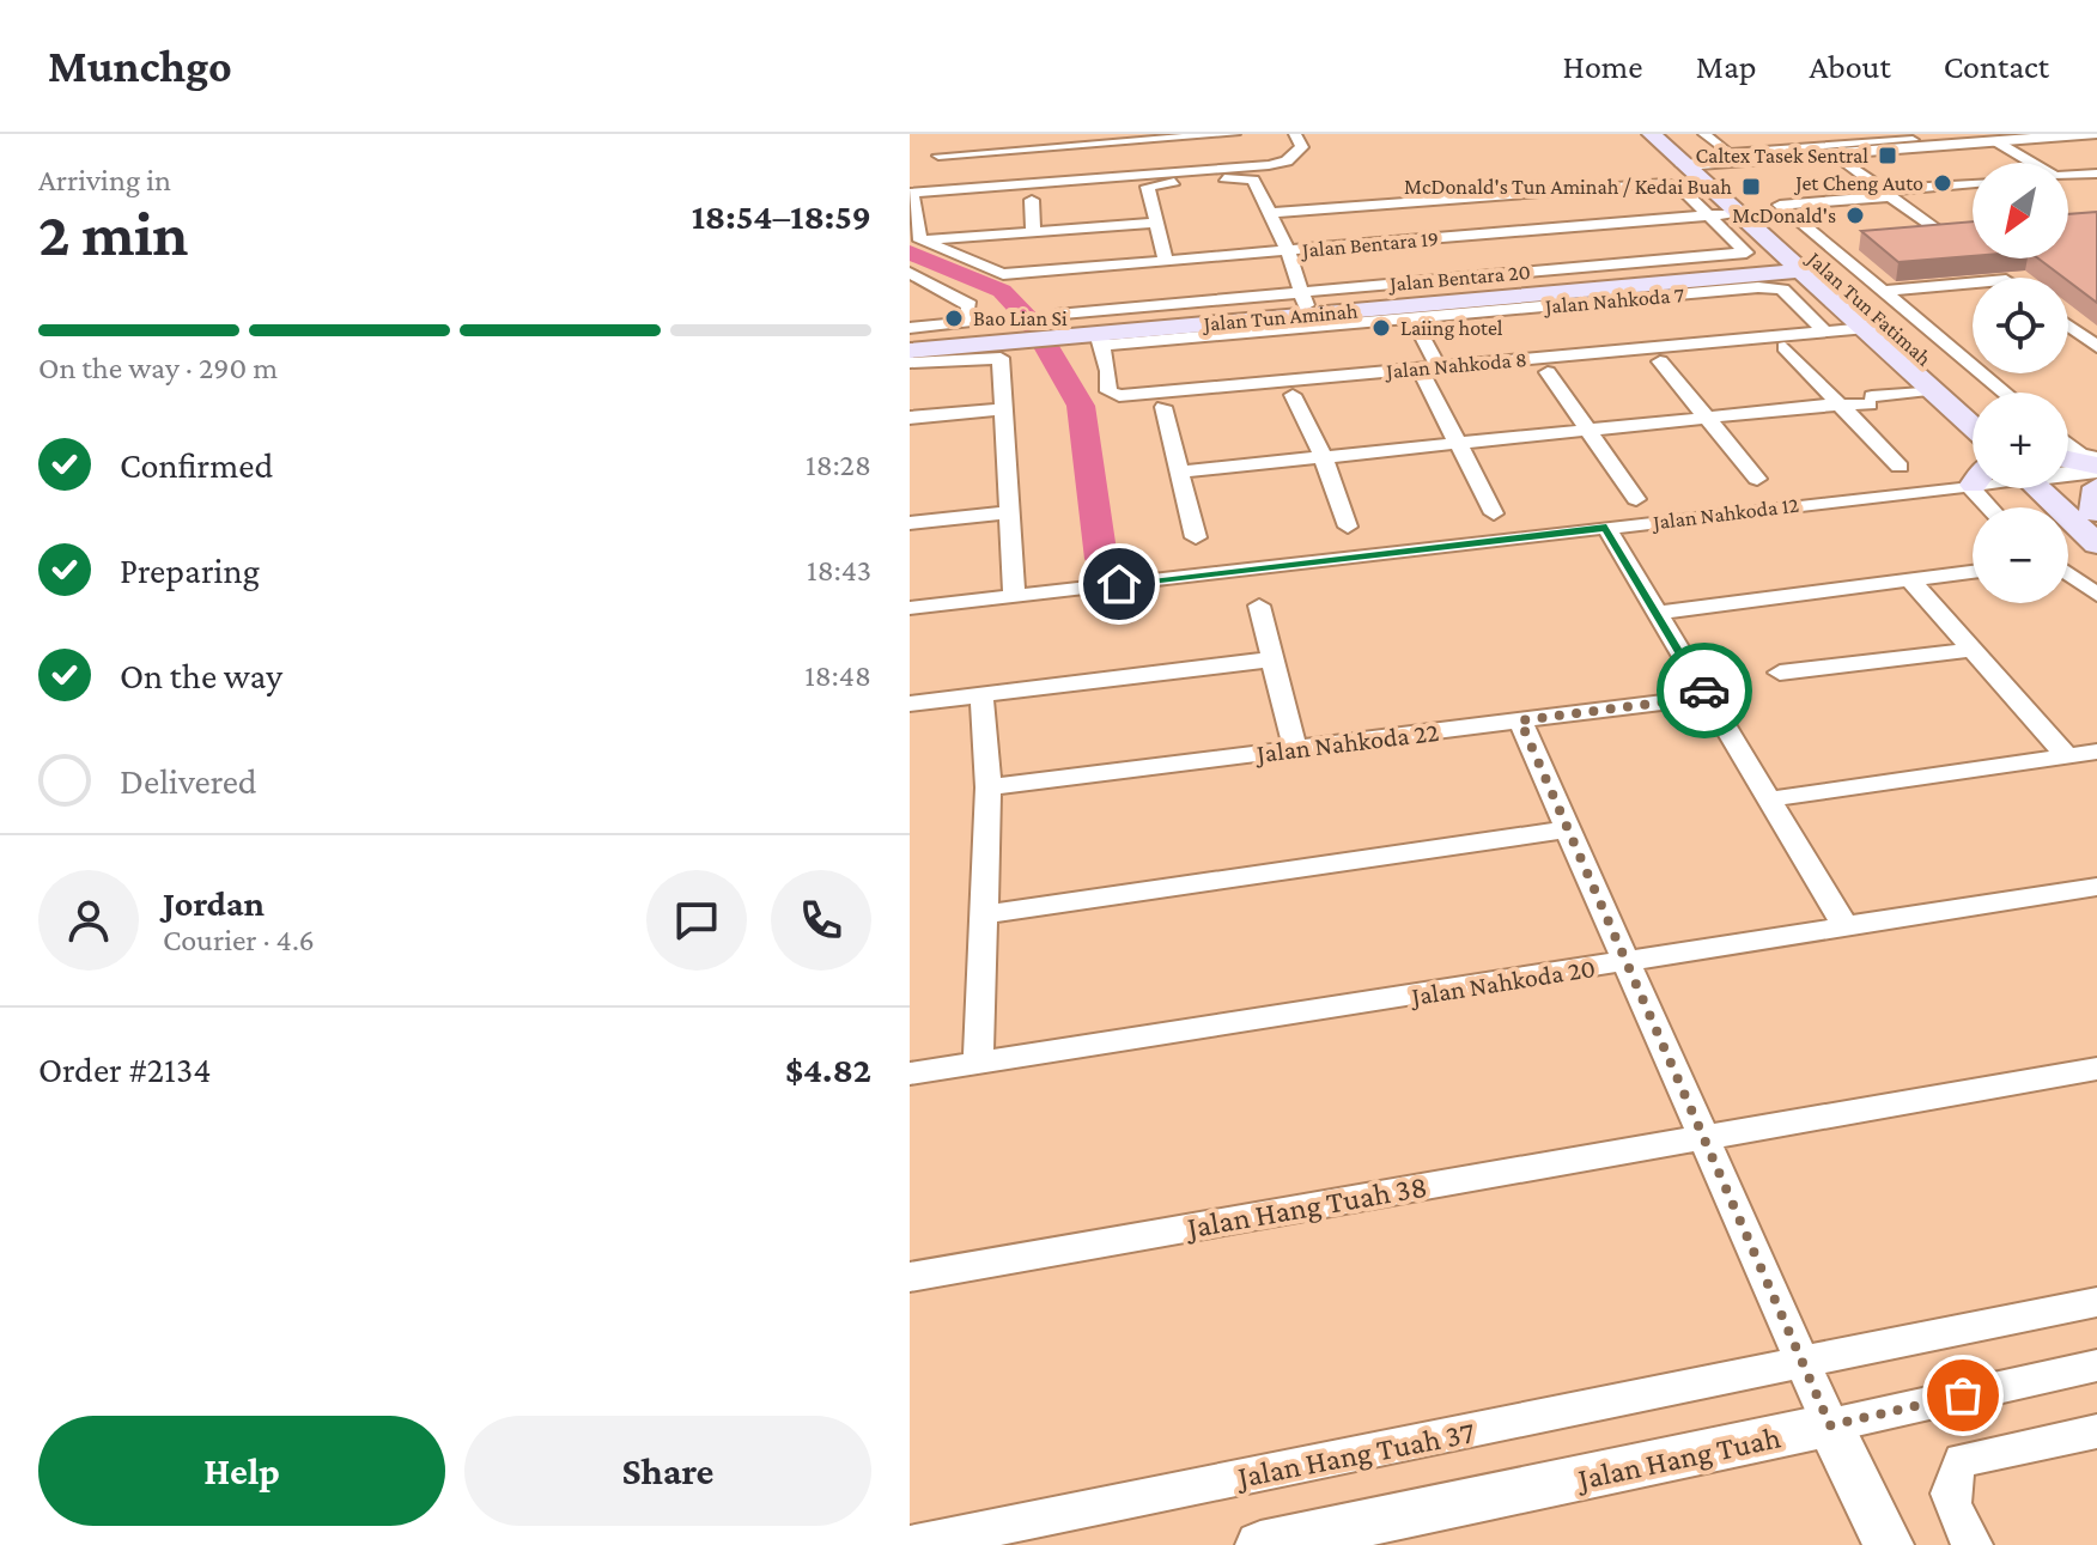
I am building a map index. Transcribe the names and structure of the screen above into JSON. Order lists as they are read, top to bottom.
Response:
{
  "streets": {
    "main road": ["Jalan Tun Fatimah", "Jalan Tun Aminah"],
    "street": [
      "Jalan Bentara 19",
      "Jalan Bentara 20",
      "Jalan Nahkoda 7",
      "Jalan Nahkoda 8",
      "Jalan Nahkoda 12",
      "Jalan Nahkoda 22",
      "Jalan Nahkoda 20",
      "Jalan Hang Tuah 38",
      "Jalan Hang Tuah 37",
      "Jalan Hang Tuah"
    ]
  },
  "crossings": [
    ["Jalan Bentara 19", "Jalan Bentara 20"],
    ["Jalan Bentara 20", "Jalan Tun Aminah"],
    ["Jalan Nahkoda 7", "Jalan Tun Aminah"],
    ["Jalan Nahkoda 7", "Jalan Nahkoda 8"],
    ["Jalan Tun Fatimah", "Jalan Tun Aminah"],
    ["Jalan Tun Fatimah", "Jalan Nahkoda 8"],
    ["Jalan Tun Aminah", "Jalan Nahkoda 8"]
  ],
  "places": {
    "transit": ["Caltex Tasek Sentral", "McDonald's Tun Aminah / Kedai Buah"],
    "other": [
      "Jet Cheng Auto",
      "McDonald's",
      "Bao Lian Si",
      "Laiing hotel"
    ]
  },
  "north": "bottom left",
  "page": {
    "header": "Munchgo",
    "nav": [
      "Home",
      "Map",
      "About",
      "Contact"
    ],
    "heading": ["2 min", "Arriving in", "18:54–18:59"],
    "panel": [
      "Jordan",
      "Courier · 4.6",
      "Order #2134",
      "$4.82"
    ],
    "map_buttons": ["+", "−"],
    "bar": "On the way · 290 m",
    "list": [
      ["Confirmed", "18:28"],
      ["Preparing", "18:43"],
      ["On the way", "18:48"],
      "Delivered"
    ],
    "buttons": ["Help", "Share"]
  }
}
